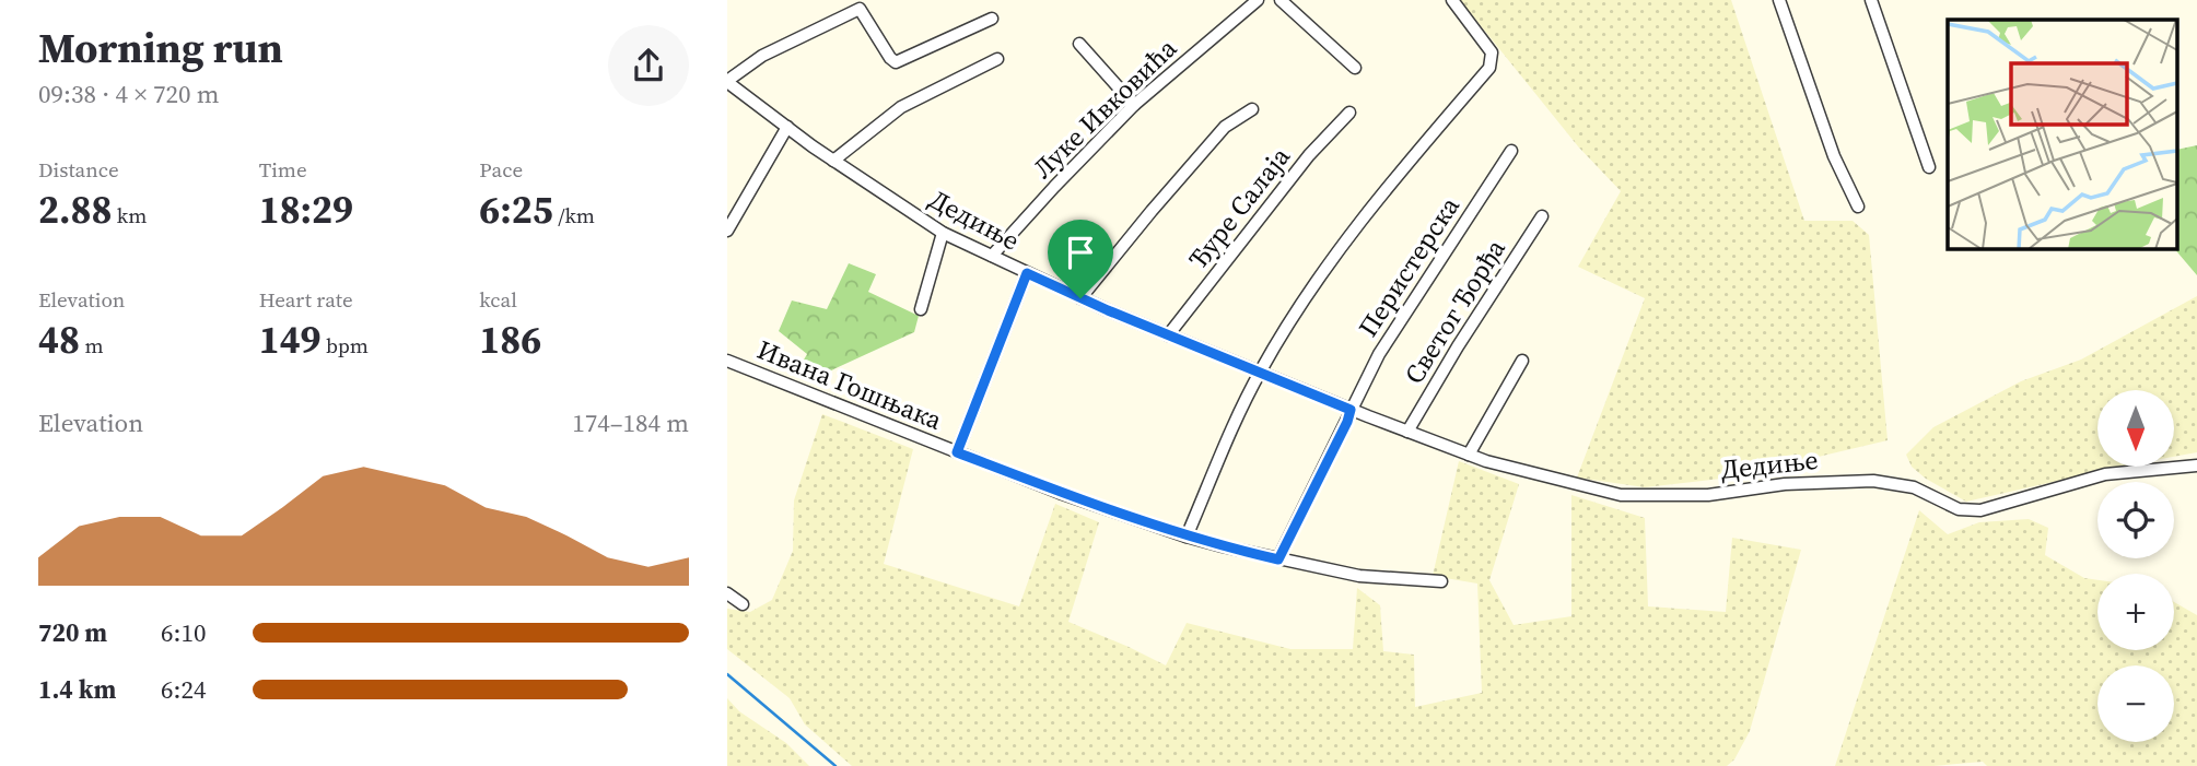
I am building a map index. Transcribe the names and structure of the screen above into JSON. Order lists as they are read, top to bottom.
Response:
{
  "streets": {
    "street": [
      "Луке Ивковића",
      "Ђуре Салаја",
      "Дедиње",
      "Перистерска",
      "Светог Ђорђа",
      "Ивана Гошњака"
    ]
  },
  "crossings": [
    ["Луке Ивковића", "Дедиње"],
    ["Ђуре Салаја", "Дедиње"],
    ["Дедиње", "Перистерска"],
    ["Дедиње", "Светог Ђорђа"]
  ],
  "north": "bottom",
  "page": {
    "heading": ["Morning run", "09:38 · 4 × 720 m"],
    "stats": [
      ["Distance", "2.88 km"],
      ["Time", "18:29"],
      ["Pace", "6:25 /km"],
      ["Elevation", "48 m"],
      ["Heart rate", "149 bpm"],
      ["kcal", "186"]
    ],
    "chart": ["Elevation", "174–184 m"],
    "map_buttons": ["+", "−"],
    "list": [
      {
        "name": "720 m",
        "note": "6:10"
      },
      {
        "name": "1.4 km",
        "note": "6:24"
      }
    ]
  }
}
